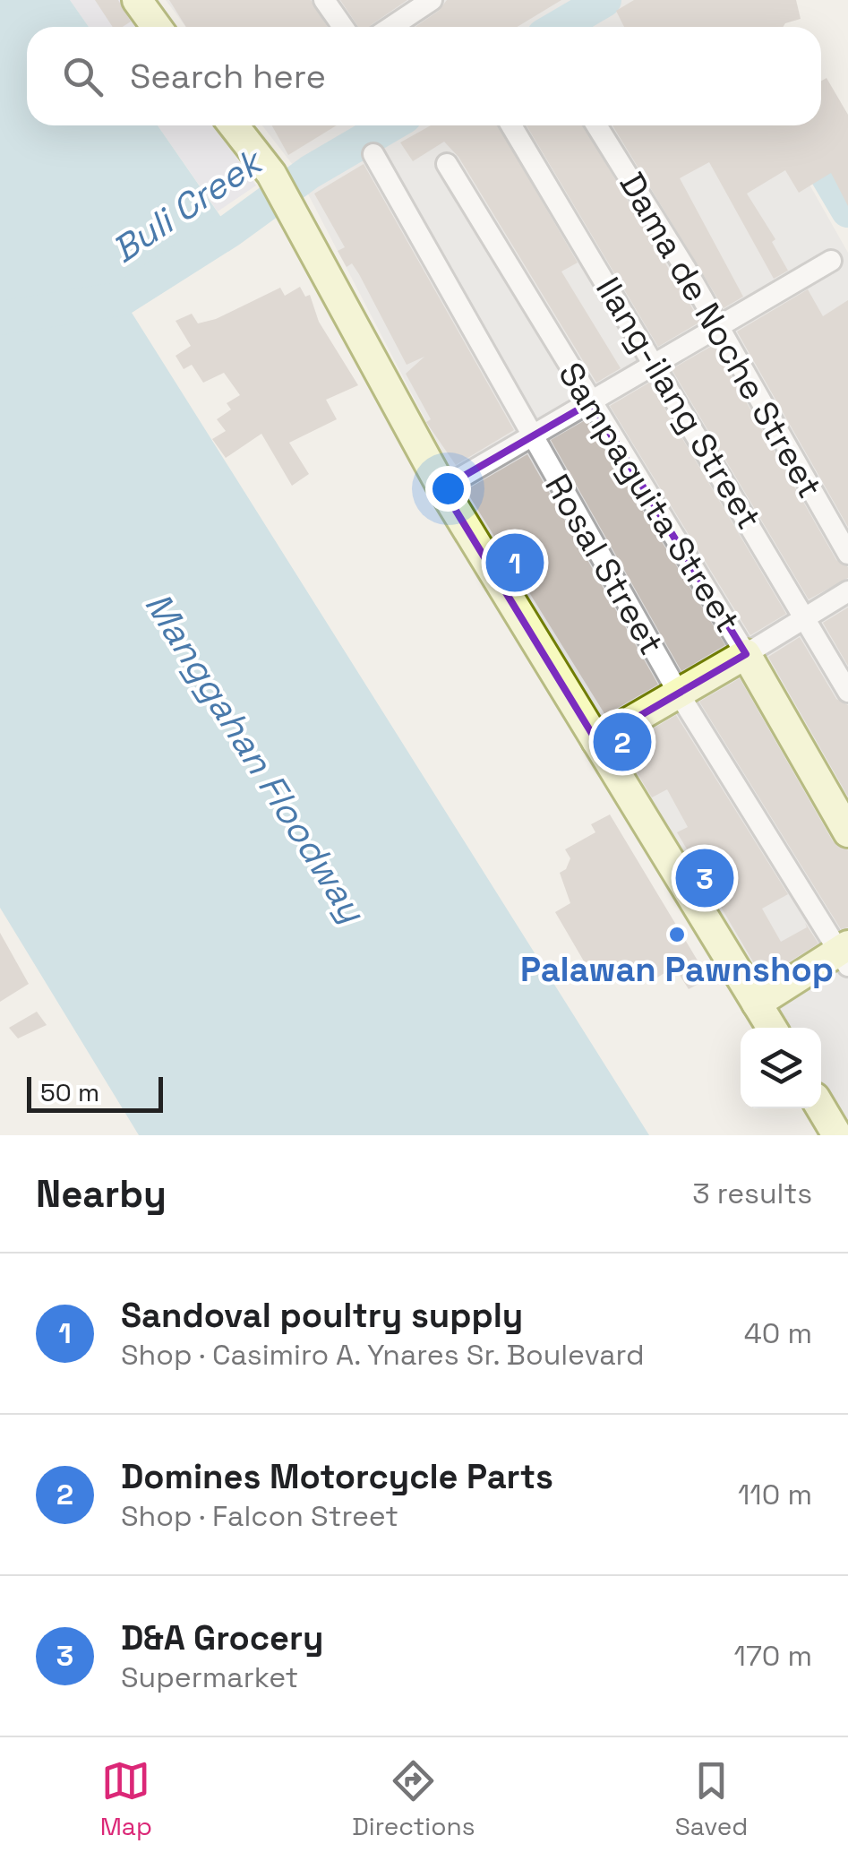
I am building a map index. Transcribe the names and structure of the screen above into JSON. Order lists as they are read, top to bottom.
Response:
{
  "streets": {
    "main road": ["Sampaguita Street"],
    "street": ["Dama de Noche Street", "Ilang-ilang Street", "Rosal Street"]
  },
  "water": ["Buli Creek", "Manggahan Floodway"],
  "places": ["Palawan Pawnshop"],
  "scale_bar": "50 m",
  "page": {
    "search": "Search here",
    "pins": ["1", "2", "3"],
    "scale": "50 m",
    "heading": ["Nearby", "3 results"],
    "list": [
      {
        "mark": "1",
        "name": "Sandoval poultry supply",
        "note": "Shop · Casimiro A. Ynares Sr. Boulevard",
        "value": "40 m"
      },
      {
        "mark": "2",
        "name": "Domines Motorcycle Parts",
        "note": "Shop · Falcon Street",
        "value": "110 m"
      },
      {
        "mark": "3",
        "name": "D&A Grocery",
        "note": "Supermarket",
        "value": "170 m"
      }
    ],
    "nav": ["Map", "Directions", "Saved"]
  }
}
